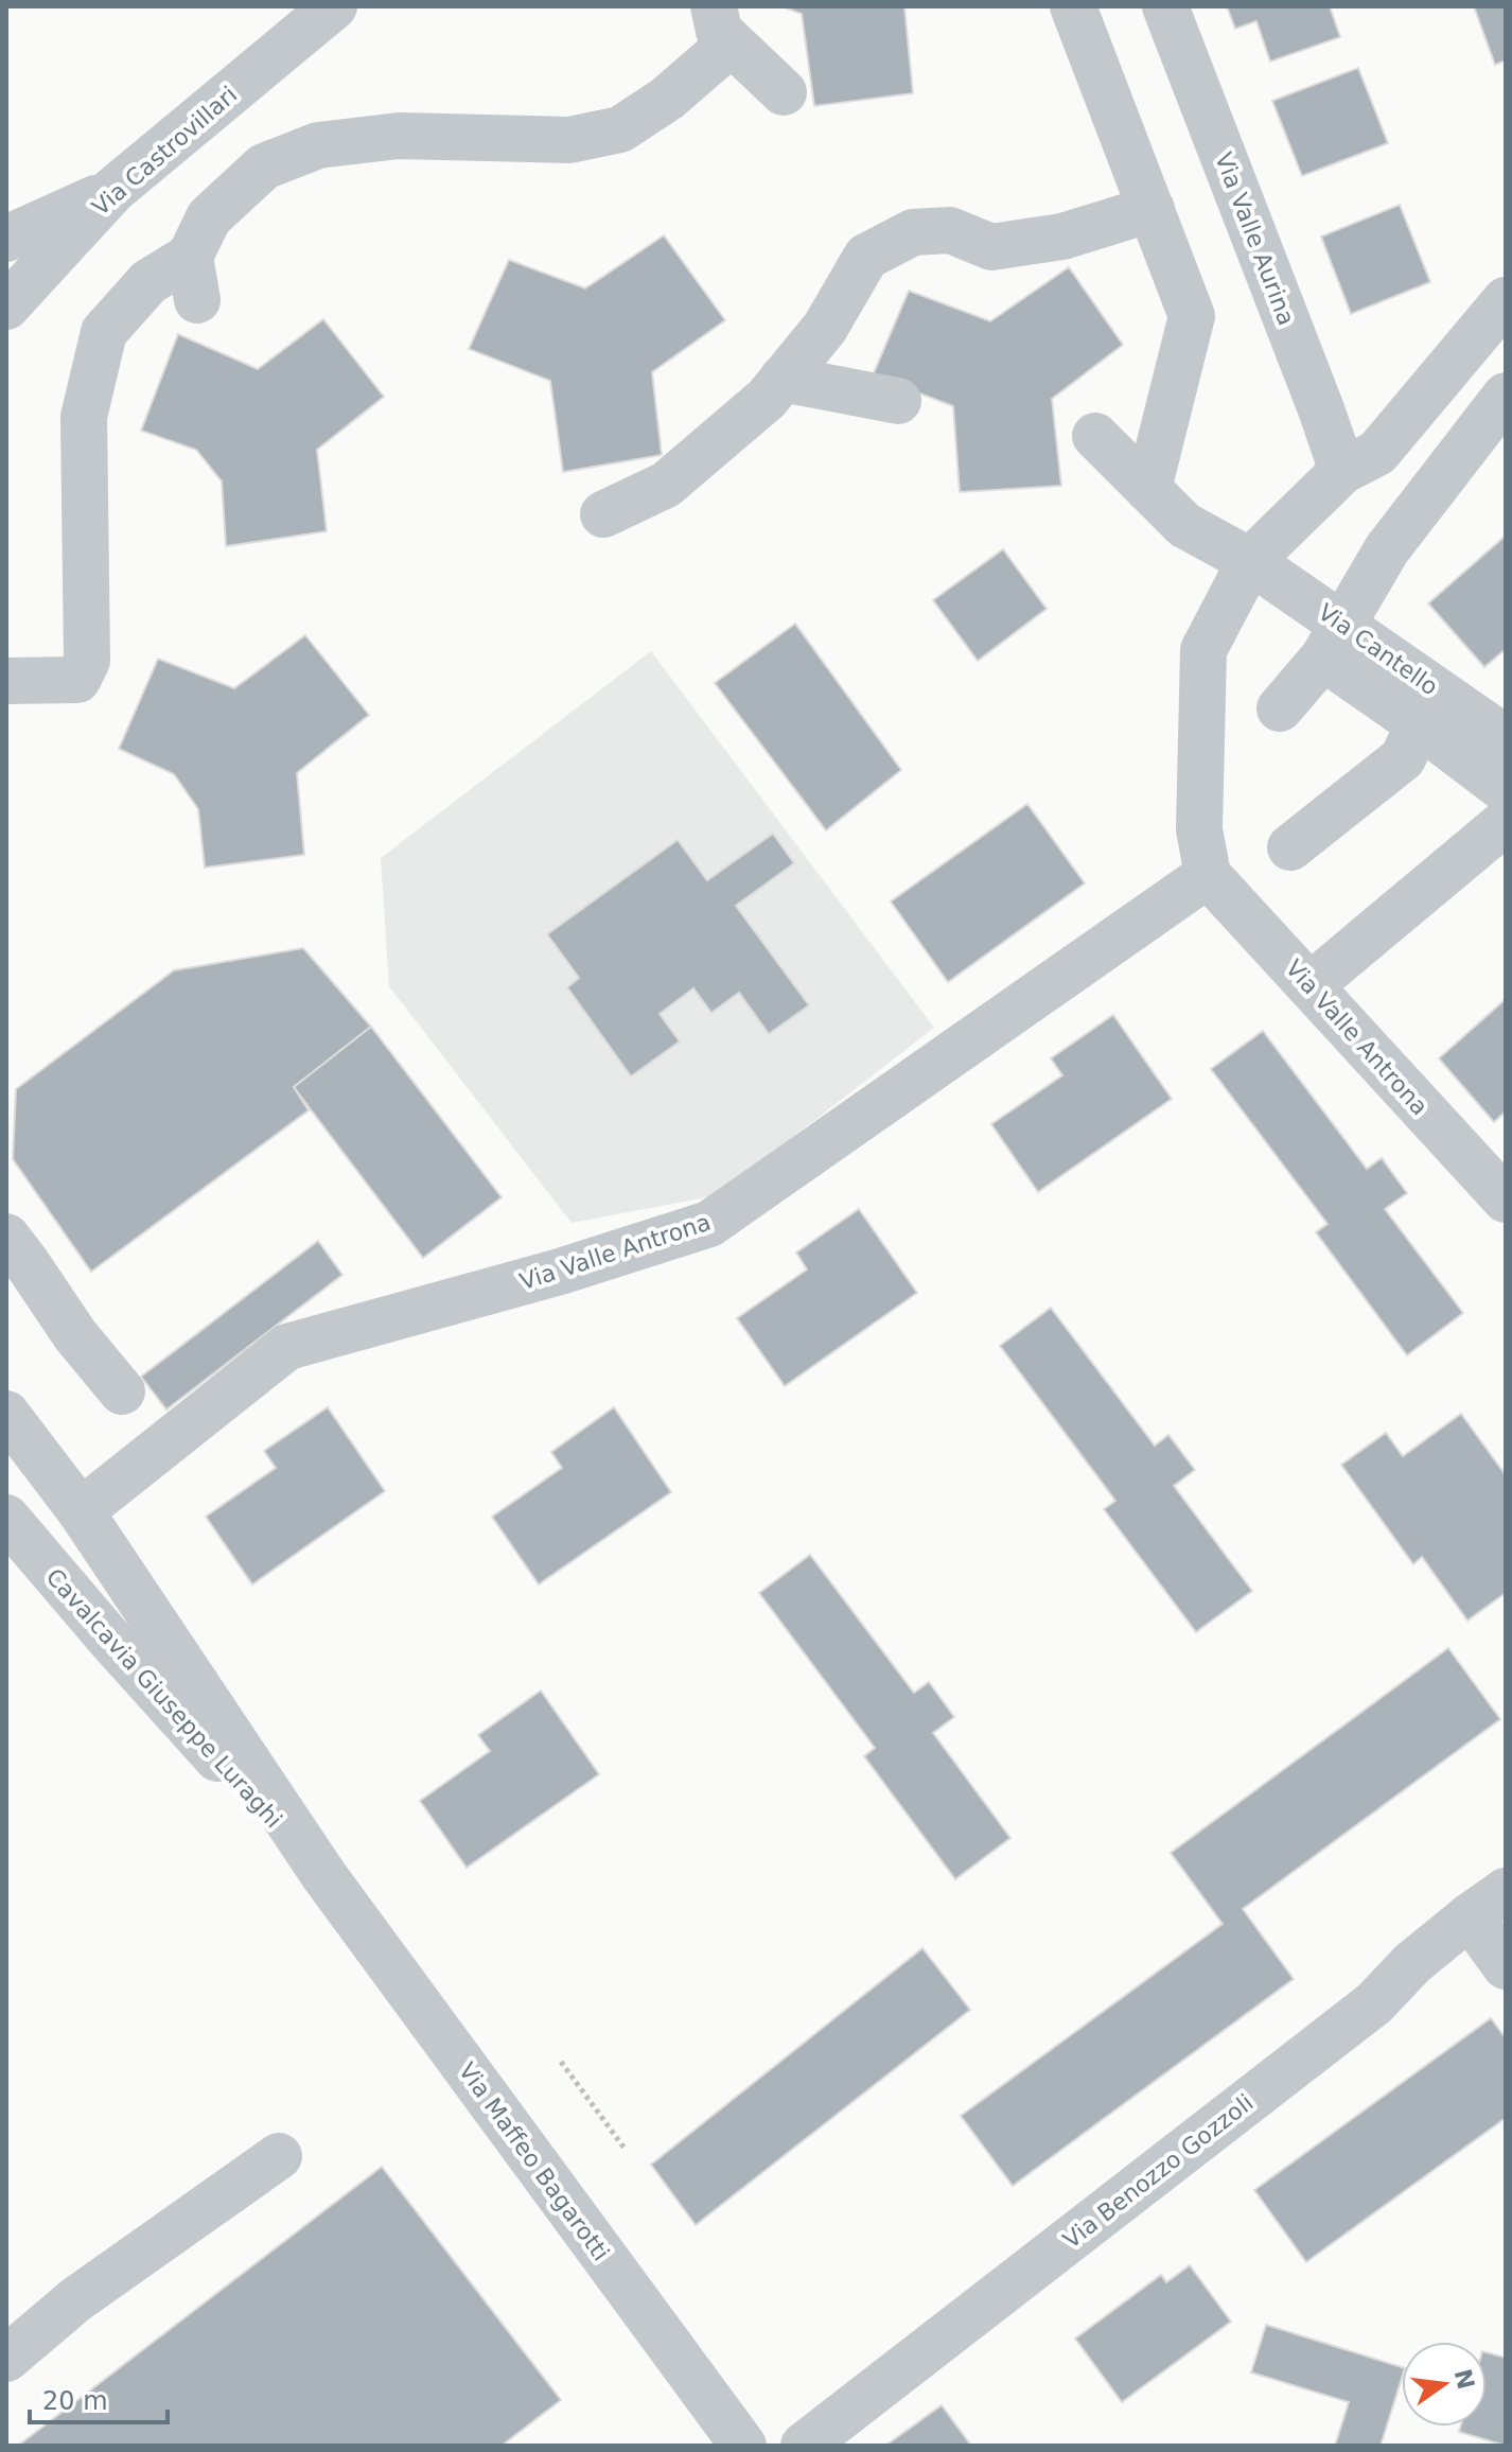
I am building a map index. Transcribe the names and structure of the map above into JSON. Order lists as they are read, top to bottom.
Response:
{
  "streets": {
    "street": [
      "Via Castrovillari",
      "Via Valle Aurina",
      "Via Cantello",
      "Via Valle Antrona",
      "Cavalcavia Giuseppe Luraghi",
      "Via Maffeo Bagarotti",
      "Via Benozzo Gozzoli"
    ]
  },
  "crossings": [
    ["Cavalcavia Giuseppe Luraghi", "Via Maffeo Bagarotti"]
  ],
  "scale_bar": "20 m",
  "north": "right"
}
